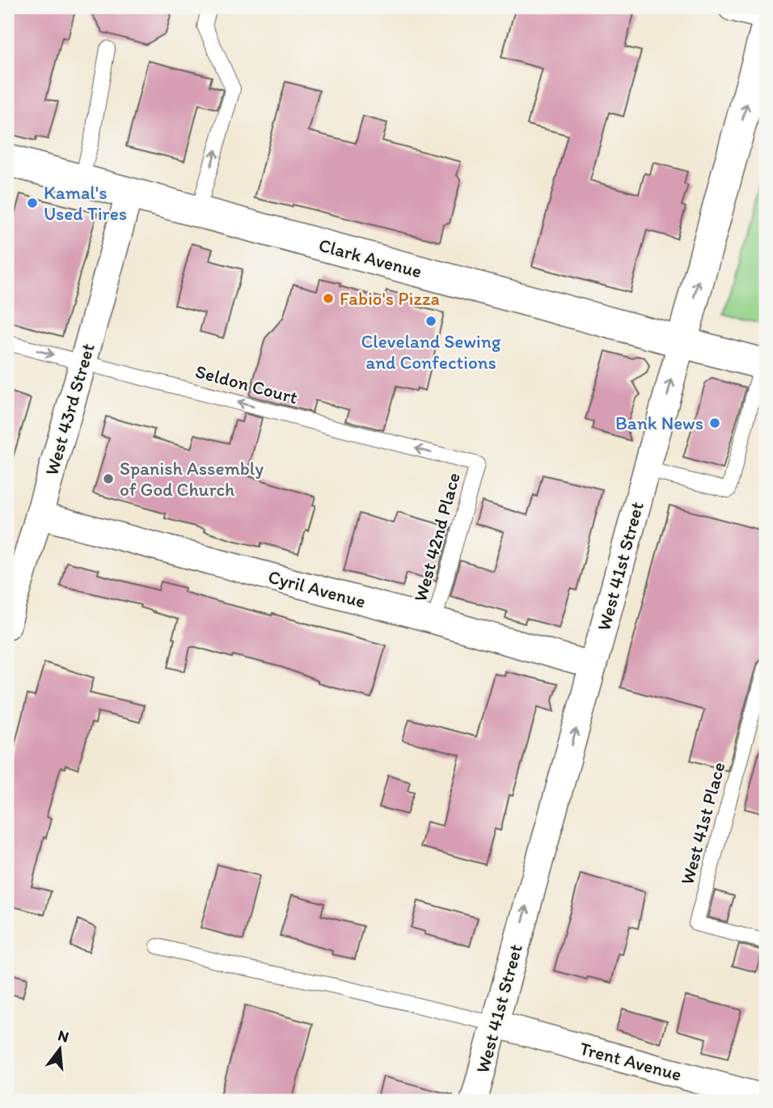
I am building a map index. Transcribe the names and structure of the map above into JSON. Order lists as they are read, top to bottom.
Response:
{
  "streets": {
    "street": [
      "Clark Avenue",
      "West 43rd Street",
      "West 41st Street",
      "Cyril Avenue",
      "Trent Avenue"
    ],
    "lane": ["Seldon Court", "West 42nd Place", "West 41st Place"]
  },
  "crossings": [
    ["Clark Avenue", "West 43rd Street"],
    ["Clark Avenue", "West 41st Street"],
    ["Seldon Court", "West 43rd Street"],
    ["Seldon Court", "West 42nd Place"],
    ["West 43rd Street", "Cyril Avenue"],
    ["West 42nd Place", "Cyril Avenue"],
    ["West 41st Street", "Cyril Avenue"],
    ["West 41st Street", "Trent Avenue"]
  ],
  "one_way": ["West 41st Street"],
  "places": [
    "Kamal's Used Tires",
    "Fabio's Pizza",
    "Cleveland Sewing and Confections",
    "Bank News",
    "Spanish Assembly of God Church"
  ],
  "north": "top"
}
